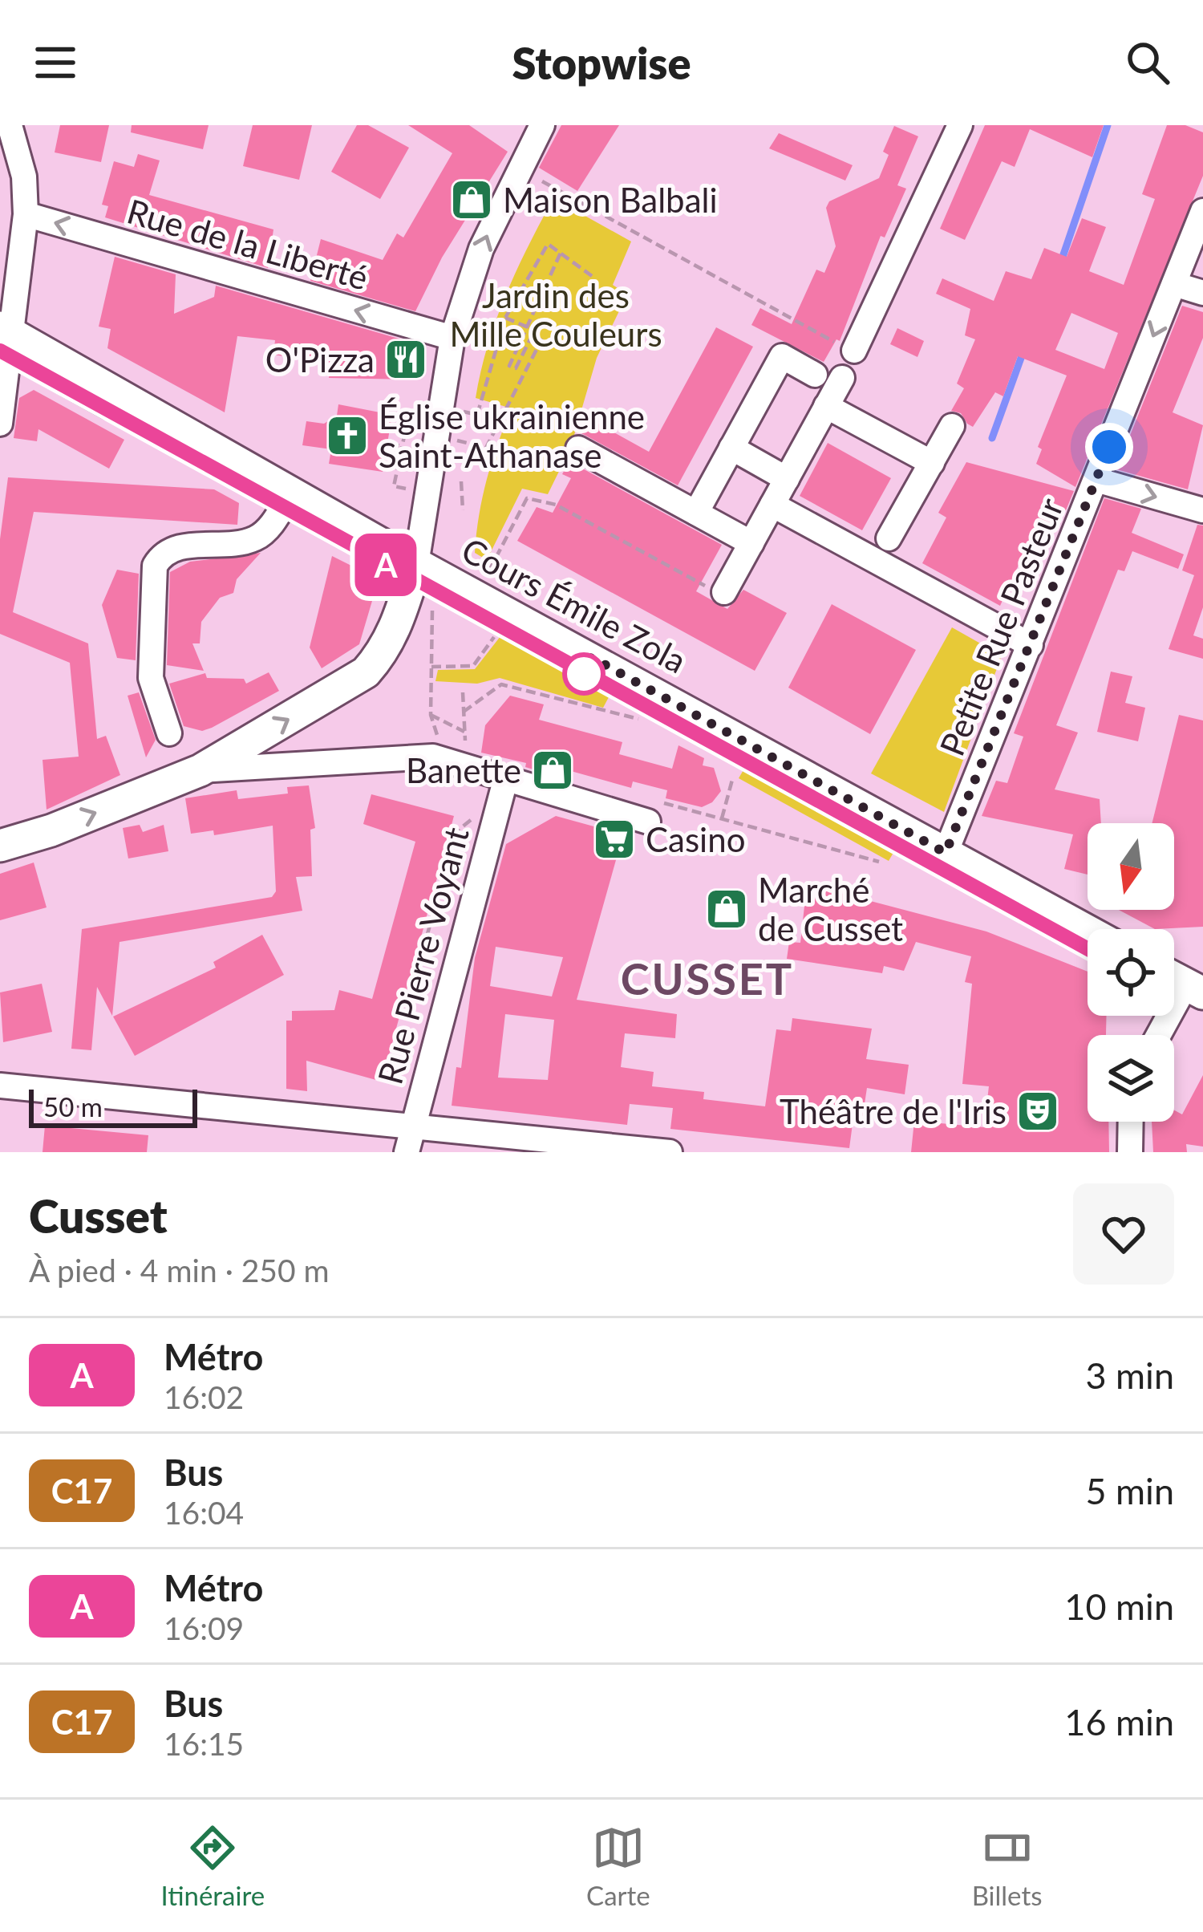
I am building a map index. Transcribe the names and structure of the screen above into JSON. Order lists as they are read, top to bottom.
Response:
{
  "streets": {
    "main road": ["Cours Émile Zola"],
    "street": ["Rue de la Liberté", "Petite Rue Pasteur", "Rue Pierre Voyant"]
  },
  "crossings": [
    ["Cours Émile Zola", "Petite Rue Pasteur"]
  ],
  "one_way": ["Rue de la Liberté"],
  "districts": ["CUSSET"],
  "parks": ["Jardin des Mille Couleurs"],
  "places": {
    "shop": ["Maison Balbali", "Banette", "Marché de Cusset"],
    "restaurant": ["O'Pizza"],
    "church": ["Église ukrainienne Saint-Athanase"],
    "supermarket": ["Casino"],
    "theatre": ["Théâtre de l'Iris"]
  },
  "lines": ["metro line A"],
  "scale_bar": "50 m",
  "north": "bottom",
  "page": {
    "header": "Stopwise",
    "on_map": "A",
    "scale": "50 m",
    "heading": ["Cusset", "À pied · 4 min · 250 m"],
    "list": [
      {
        "mark": "A",
        "name": "Métro",
        "note": "16:02",
        "value": "3 min"
      },
      {
        "mark": "C17",
        "name": "Bus",
        "note": "16:04",
        "value": "5 min"
      },
      {
        "mark": "A",
        "name": "Métro",
        "note": "16:09",
        "value": "10 min"
      },
      {
        "mark": "C17",
        "name": "Bus",
        "note": "16:15",
        "value": "16 min"
      }
    ],
    "tabs": ["Itinéraire", "Carte", "Billets"]
  }
}
